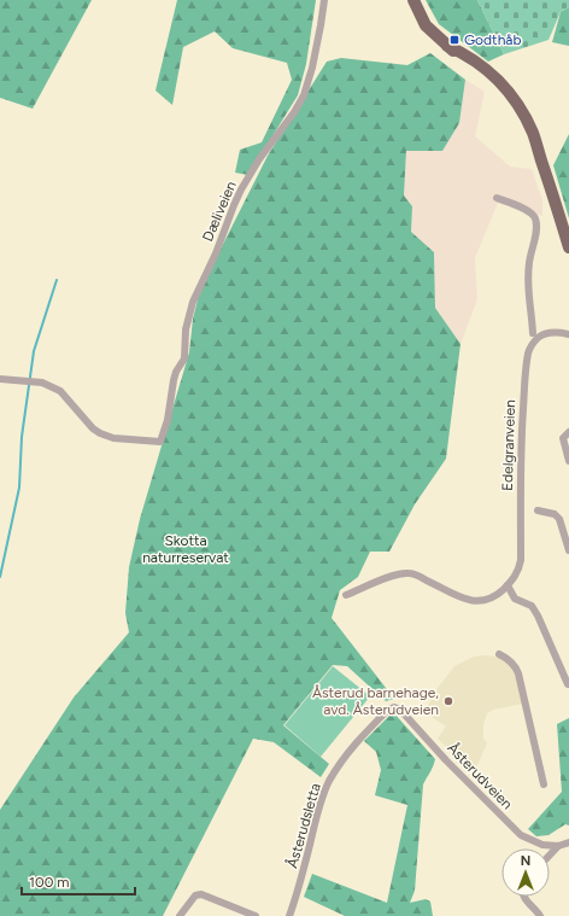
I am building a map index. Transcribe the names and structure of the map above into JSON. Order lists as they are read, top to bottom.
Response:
{
  "streets": {
    "street": [
      "Dæliveien",
      "Edelgranveien",
      "Åsterudveien",
      "Åsterudsletta"
    ]
  },
  "crossings": [
    ["Åsterudveien", "Åsterudsletta"]
  ],
  "parks": ["Skotta naturreservat"],
  "places": {
    "transit": ["Godthåb"],
    "other": ["Åsterud barnehage, avd. Åsterudveien"]
  },
  "scale_bar": "100 m",
  "north": "top"
}
